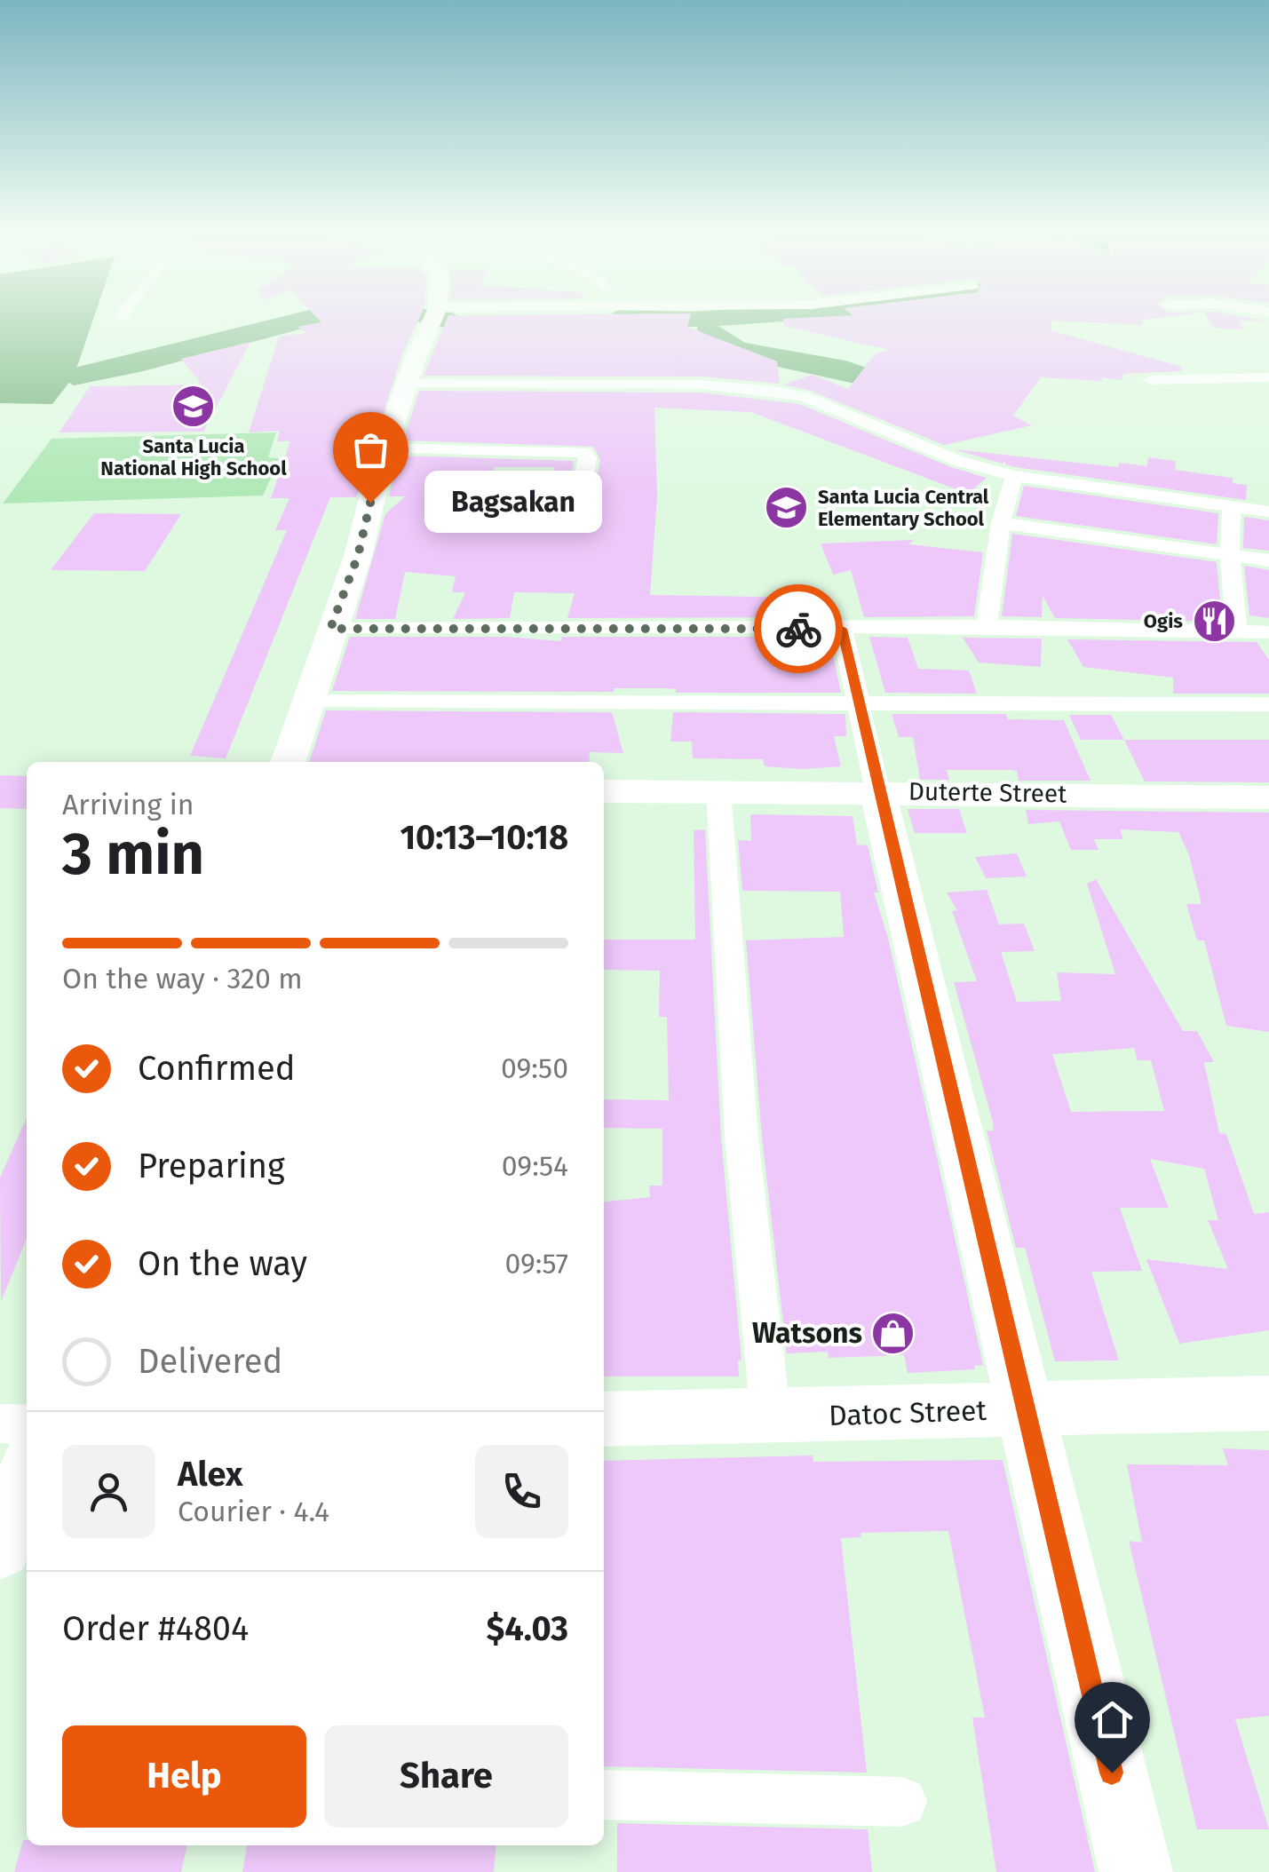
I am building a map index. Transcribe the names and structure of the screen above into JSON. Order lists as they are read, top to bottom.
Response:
{
  "streets": {
    "street": ["Duterte Street", "Datoc Street"]
  },
  "places": {
    "school or university": ["Santa Lucia National High School", "Santa Lucia Central Elementary School"],
    "other": ["Bagsakan"],
    "restaurant": ["Ogis"],
    "shop": ["Watsons"]
  },
  "page": {
    "bubble": "Bagsakan",
    "heading": ["3 min", "Arriving in", "10:13–10:18"],
    "panel": [
      "Alex",
      "Courier · 4.4",
      "Order #4804",
      "$4.03"
    ],
    "bar": "On the way · 320 m",
    "list": [
      ["Confirmed", "09:50"],
      ["Preparing", "09:54"],
      ["On the way", "09:57"],
      "Delivered"
    ],
    "buttons": ["Help", "Share"]
  }
}
